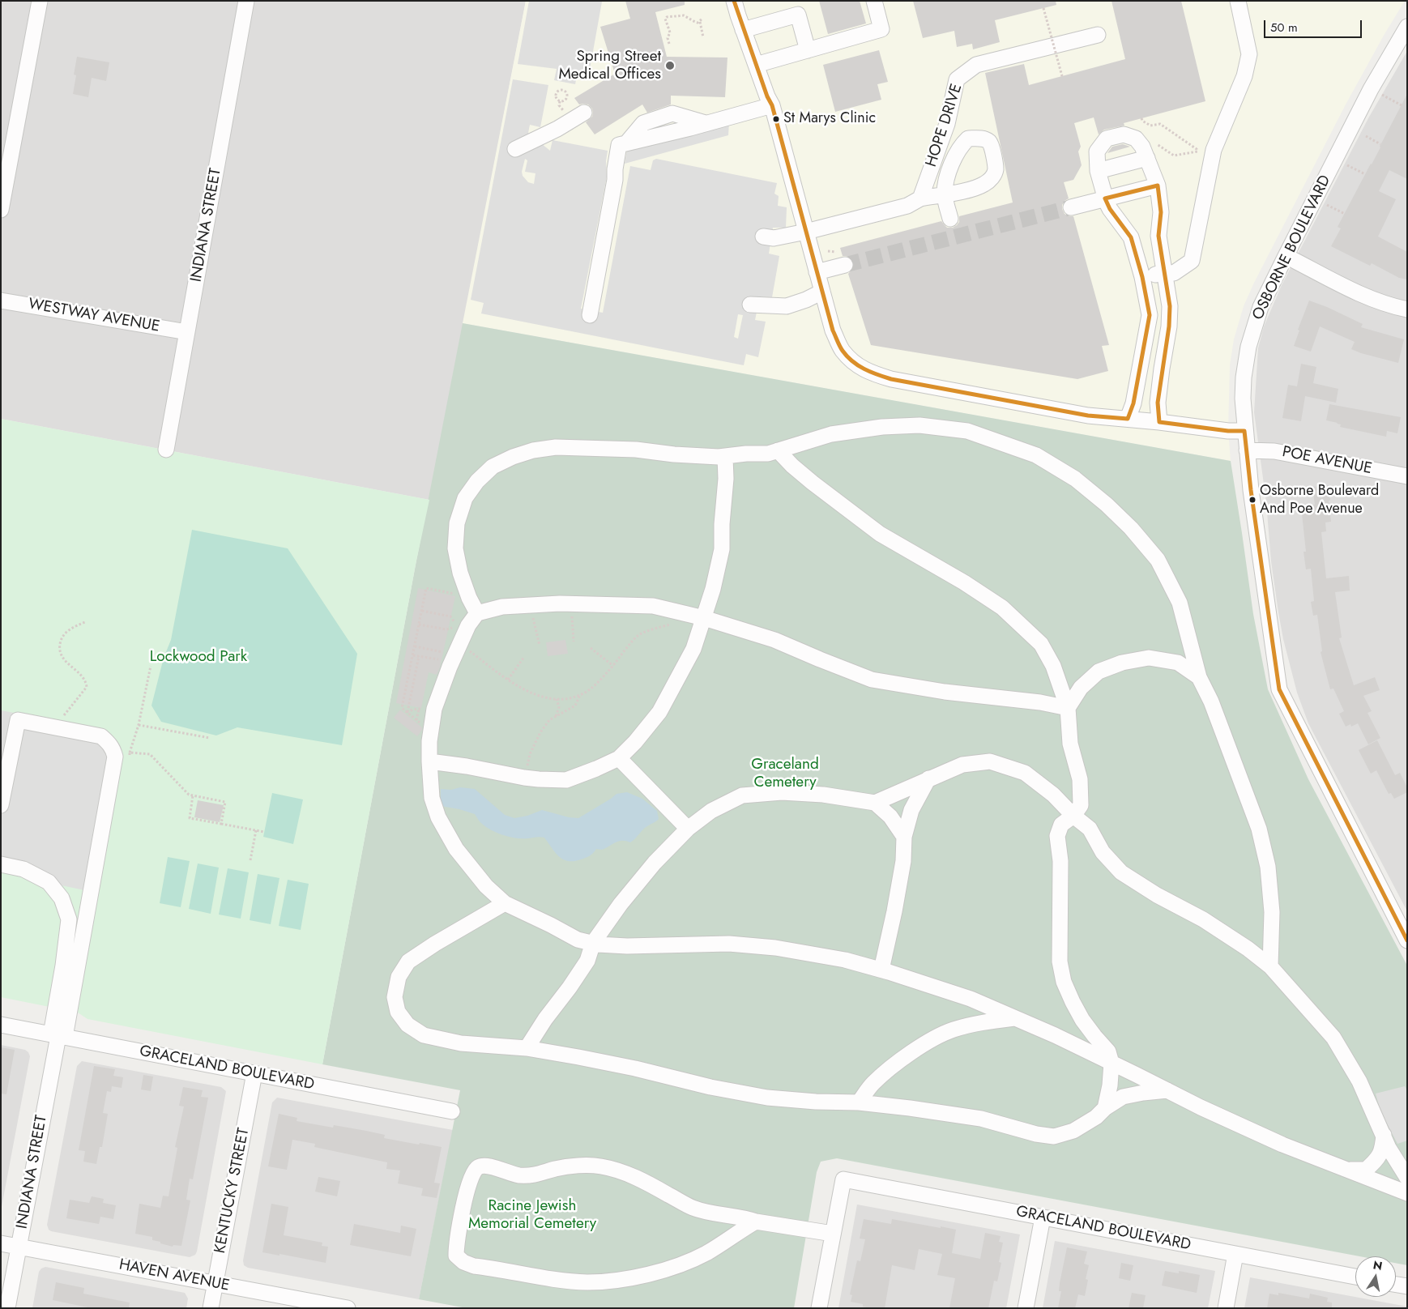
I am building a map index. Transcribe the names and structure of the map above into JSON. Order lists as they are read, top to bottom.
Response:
{
  "streets": {
    "street": [
      "HOPE DRIVE",
      "INDIANA STREET",
      "OSBORNE BOULEVARD",
      "WESTWAY AVENUE",
      "POE AVENUE",
      "GRACELAND BOULEVARD",
      "KENTUCKY STREET",
      "HAVEN AVENUE"
    ]
  },
  "crossings": [
    ["INDIANA STREET", "WESTWAY AVENUE"],
    ["INDIANA STREET", "GRACELAND BOULEVARD"],
    ["INDIANA STREET", "HAVEN AVENUE"],
    ["OSBORNE BOULEVARD", "POE AVENUE"],
    ["GRACELAND BOULEVARD", "KENTUCKY STREET"],
    ["KENTUCKY STREET", "HAVEN AVENUE"]
  ],
  "parks": ["Lockwood Park", "Graceland Cemetery", "Racine Jewish Memorial Cemetery"],
  "places": ["Spring Street Medical Offices", "St Marys Clinic", "Osborne Boulevard And Poe Avenue"],
  "scale_bar": "50 m",
  "north": "top"
}
